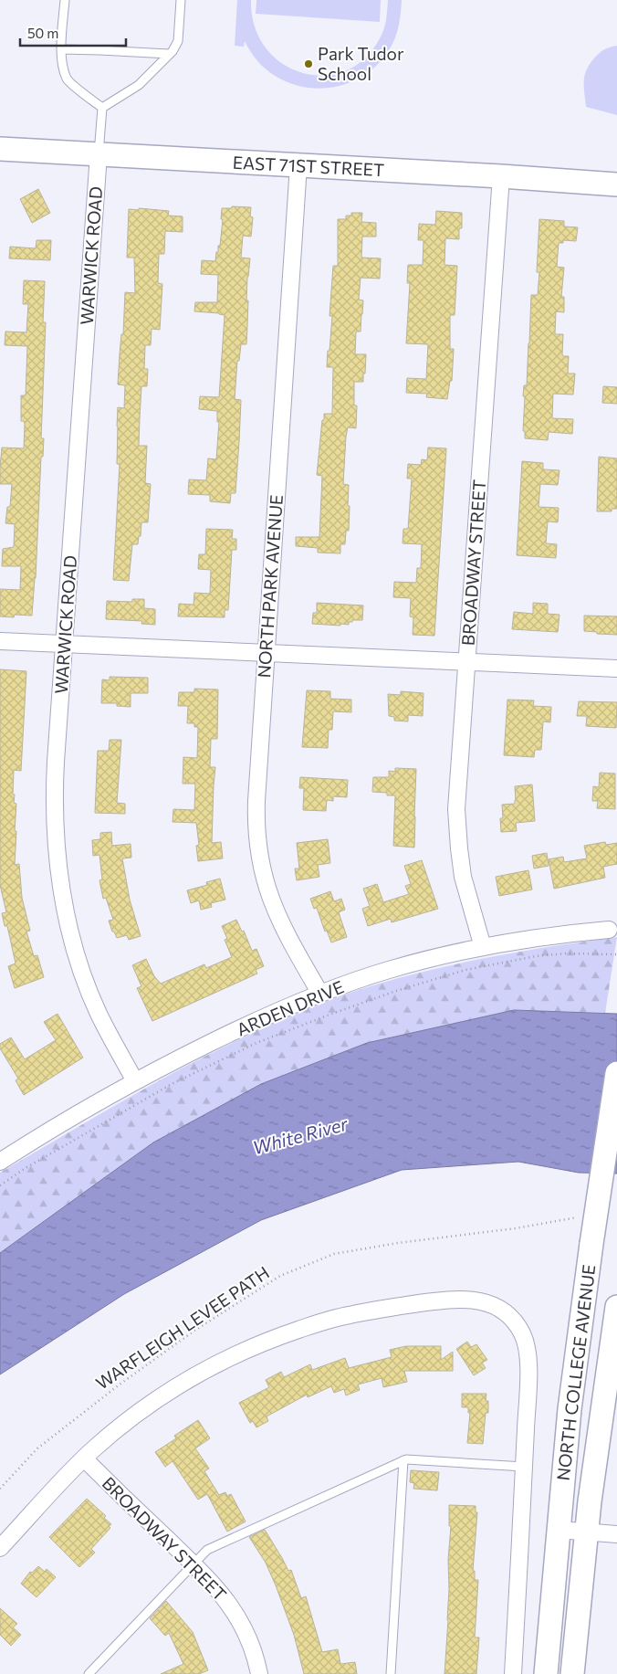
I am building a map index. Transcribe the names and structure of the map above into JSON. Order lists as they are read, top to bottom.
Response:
{
  "streets": {
    "main road": ["EAST 71ST STREET", "NORTH COLLEGE AVENUE"],
    "street": [
      "WARWICK ROAD",
      "BROADWAY STREET",
      "NORTH PARK AVENUE",
      "ARDEN DRIVE"
    ],
    "path": ["WARFLEIGH LEVEE PATH"]
  },
  "crossings": [
    ["EAST 71ST STREET", "WARWICK ROAD"],
    ["EAST 71ST STREET", "BROADWAY STREET"],
    ["EAST 71ST STREET", "NORTH PARK AVENUE"],
    ["WARWICK ROAD", "ARDEN DRIVE"],
    ["BROADWAY STREET", "ARDEN DRIVE"],
    ["NORTH PARK AVENUE", "ARDEN DRIVE"]
  ],
  "water": ["White River"],
  "places": ["Park Tudor School"],
  "scale_bar": "50 m"
}
